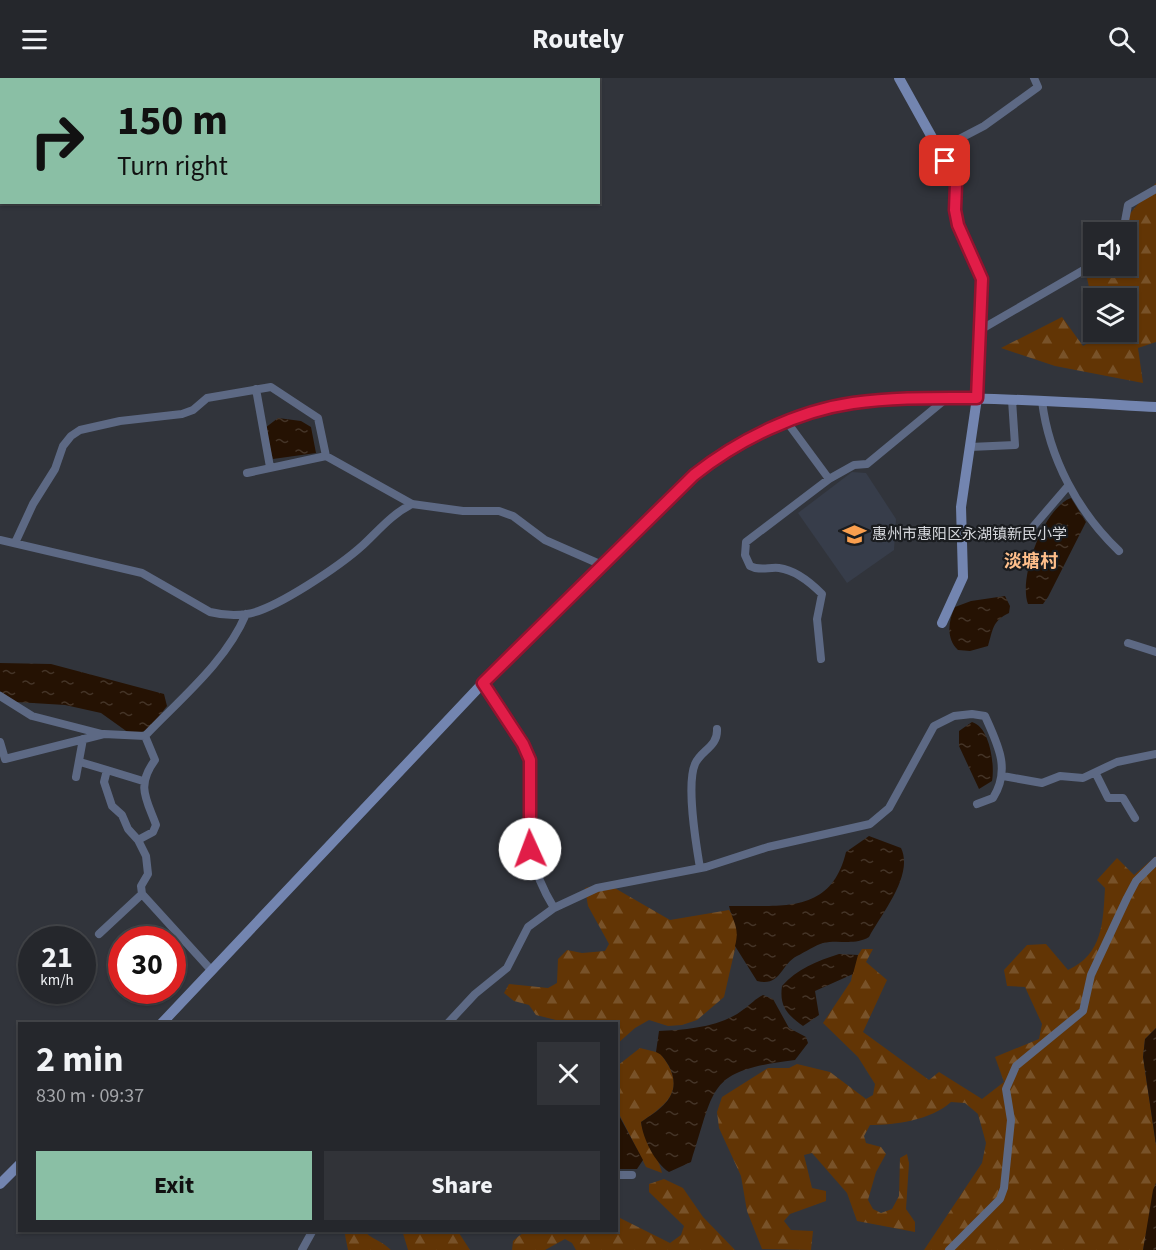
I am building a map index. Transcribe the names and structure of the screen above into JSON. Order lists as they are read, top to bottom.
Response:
{
  "districts": ["淡塘村"],
  "places": {
    "school or university": ["惠州市惠阳区永湖镇新民小学"]
  },
  "page": {
    "header": "Routely",
    "turn": ["150 m", "Turn right"],
    "speed": "21 km/h",
    "limit": "30",
    "heading": ["2 min", "830 m · 09:37"],
    "buttons": ["Exit", "Share"]
  }
}
